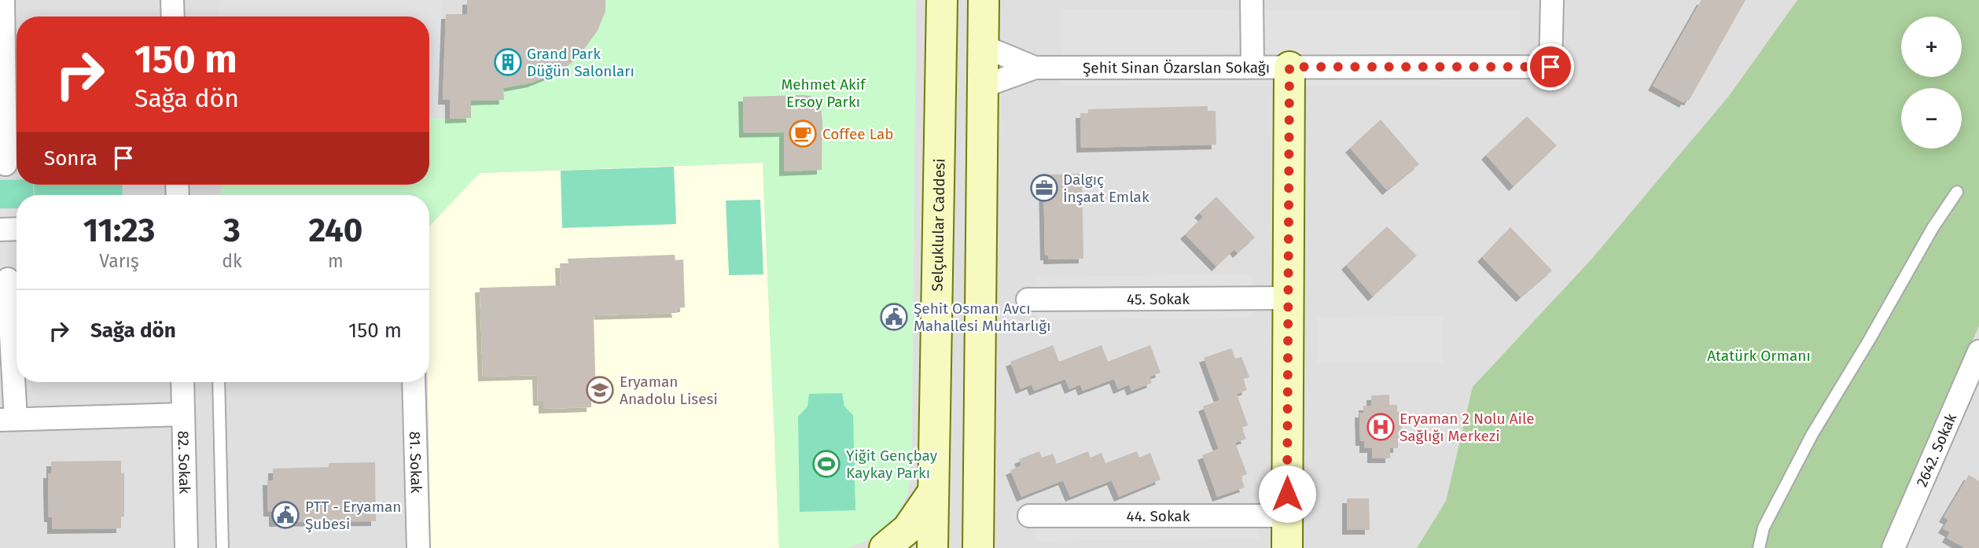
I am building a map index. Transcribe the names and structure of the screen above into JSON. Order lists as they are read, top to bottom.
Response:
{
  "streets": {
    "main road": ["Selçuklular Caddesi"],
    "street": [
      "Şehit Sinan Özarslan Sokağı",
      "45. Sokak",
      "2642. Sokak",
      "82. Sokak",
      "81. Sokak",
      "44. Sokak"
    ]
  },
  "parks": ["Mehmet Akif Ersoy Parkı", "Atatürk Ormanı"],
  "places": {
    "building": ["Grand Park Düğün Salonları"],
    "cafe": ["Coffee Lab"],
    "office": ["Dalgıç İnşaat Emlak"],
    "public building": ["Şehit Osman Avcı Mahallesi Muhtarlığı", "PTT - Eryaman Şubesi"],
    "school or university": ["Eryaman Anadolu Lisesi"],
    "hospital": ["Eryaman 2 Nolu Aile Sağlığı Merkezi"],
    "sports": ["Yiğit Gençbay Kaykay Parkı"]
  },
  "page": {
    "map_buttons": ["+", "−"],
    "turn": ["150 m", "Sağa dön"],
    "then": "Sonra",
    "eta": [
      "11:23",
      "Varış",
      "3",
      "dk",
      "240",
      "m"
    ],
    "list": [
      {
        "name": "Sağa dön",
        "value": "150 m"
      }
    ]
  }
}
